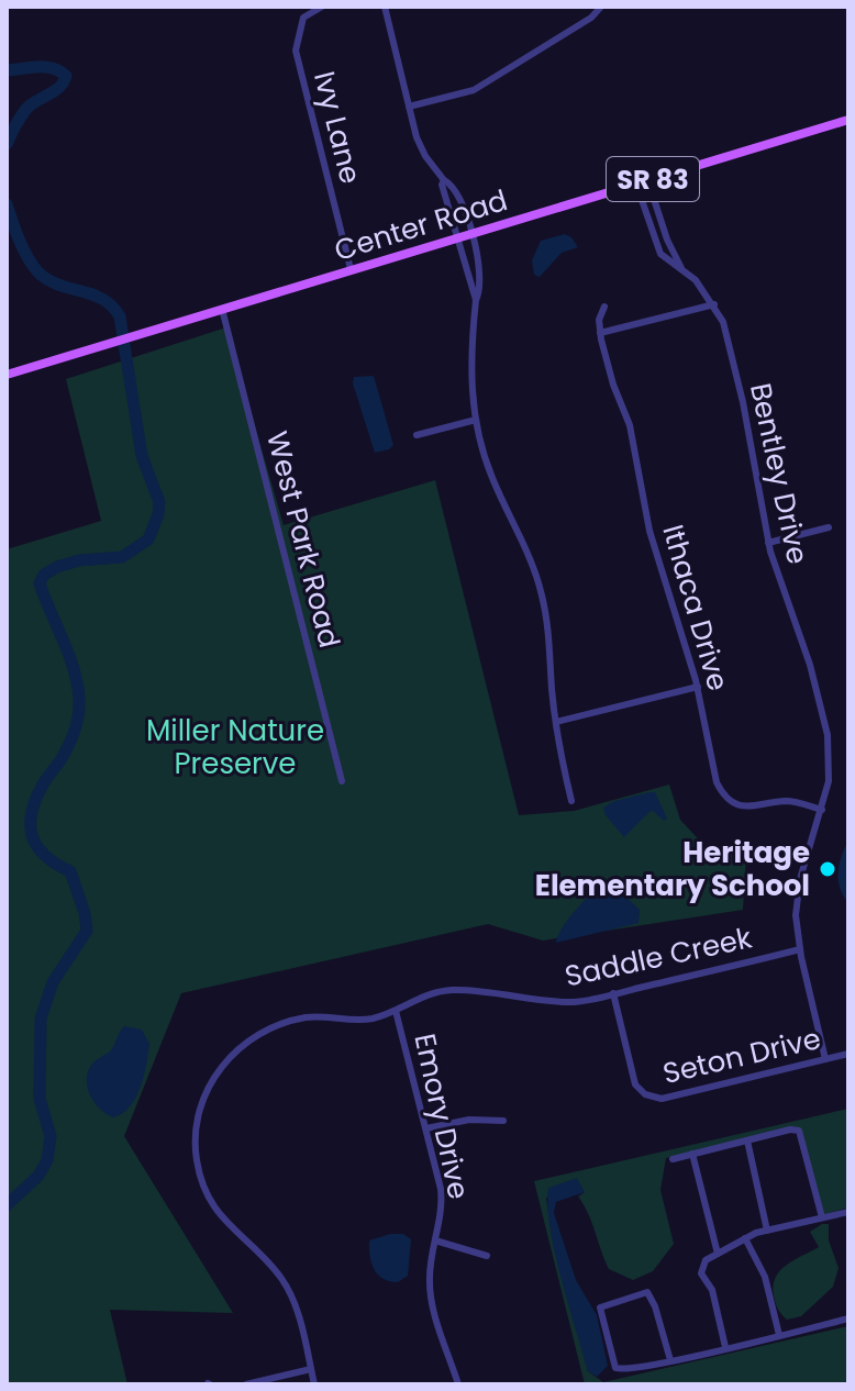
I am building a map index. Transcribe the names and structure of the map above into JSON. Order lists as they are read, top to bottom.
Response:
{
  "streets": {
    "main road": ["SR 83", "Center Road"],
    "street": [
      "Ivy Lane",
      "Bentley Drive",
      "West Park Road",
      "Ithaca Drive",
      "Saddle Creek",
      "Seton Drive",
      "Emory Drive"
    ]
  },
  "crossings": [
    ["Ivy Lane", "Center Road"],
    ["Center Road", "Bentley Drive"],
    ["Center Road", "West Park Road"],
    ["Bentley Drive", "Ithaca Drive"],
    ["Bentley Drive", "Saddle Creek"],
    ["Bentley Drive", "Seton Drive"],
    ["Saddle Creek", "Seton Drive"],
    ["Saddle Creek", "Emory Drive"]
  ],
  "parks": ["Miller Nature Preserve"],
  "places": ["Heritage Elementary School"]
}
